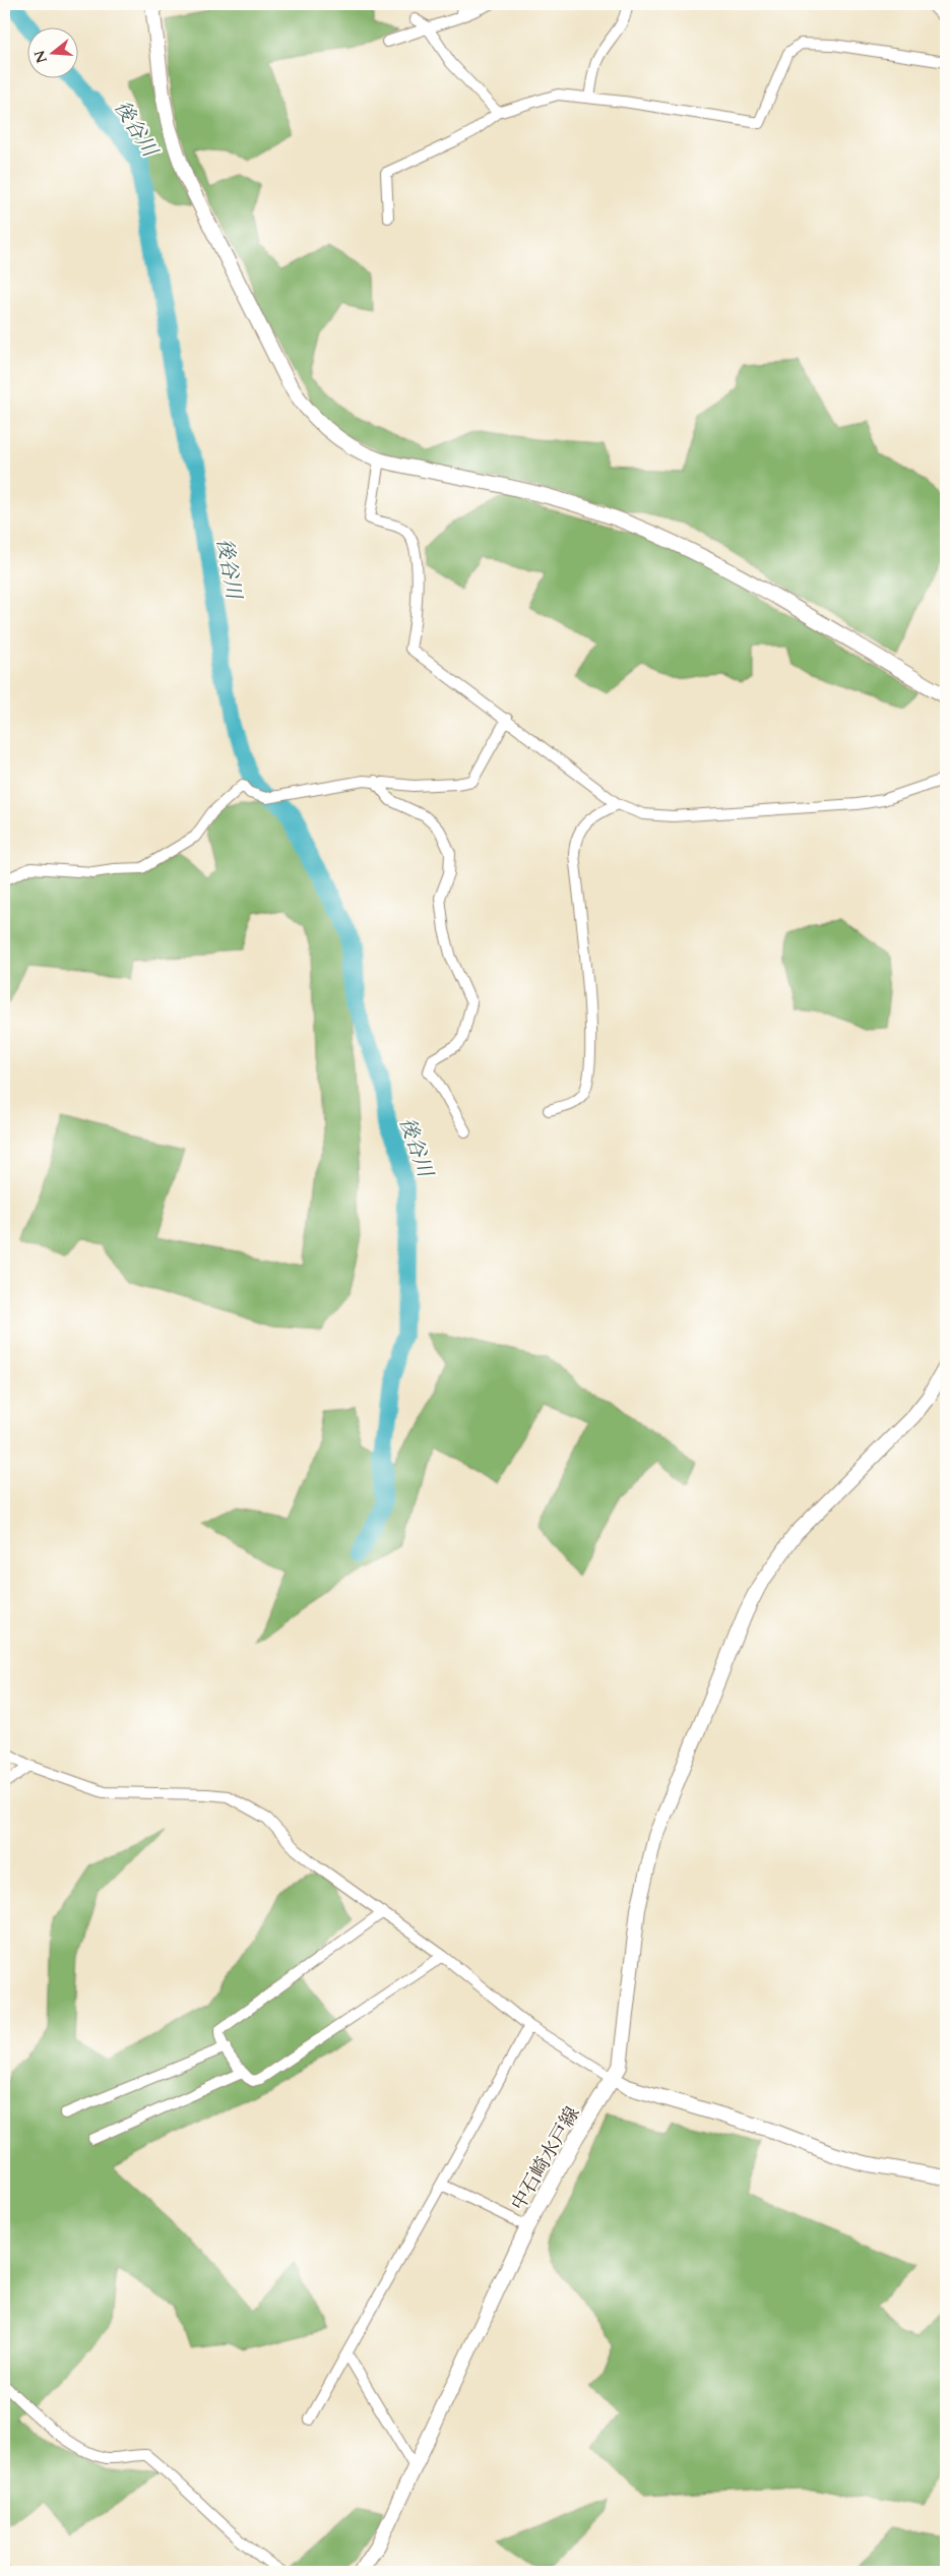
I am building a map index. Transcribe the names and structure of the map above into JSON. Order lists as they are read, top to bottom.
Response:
{
  "streets": {
    "street": ["中石崎水戸線"]
  },
  "water": ["後谷川"],
  "north": "left"
}
